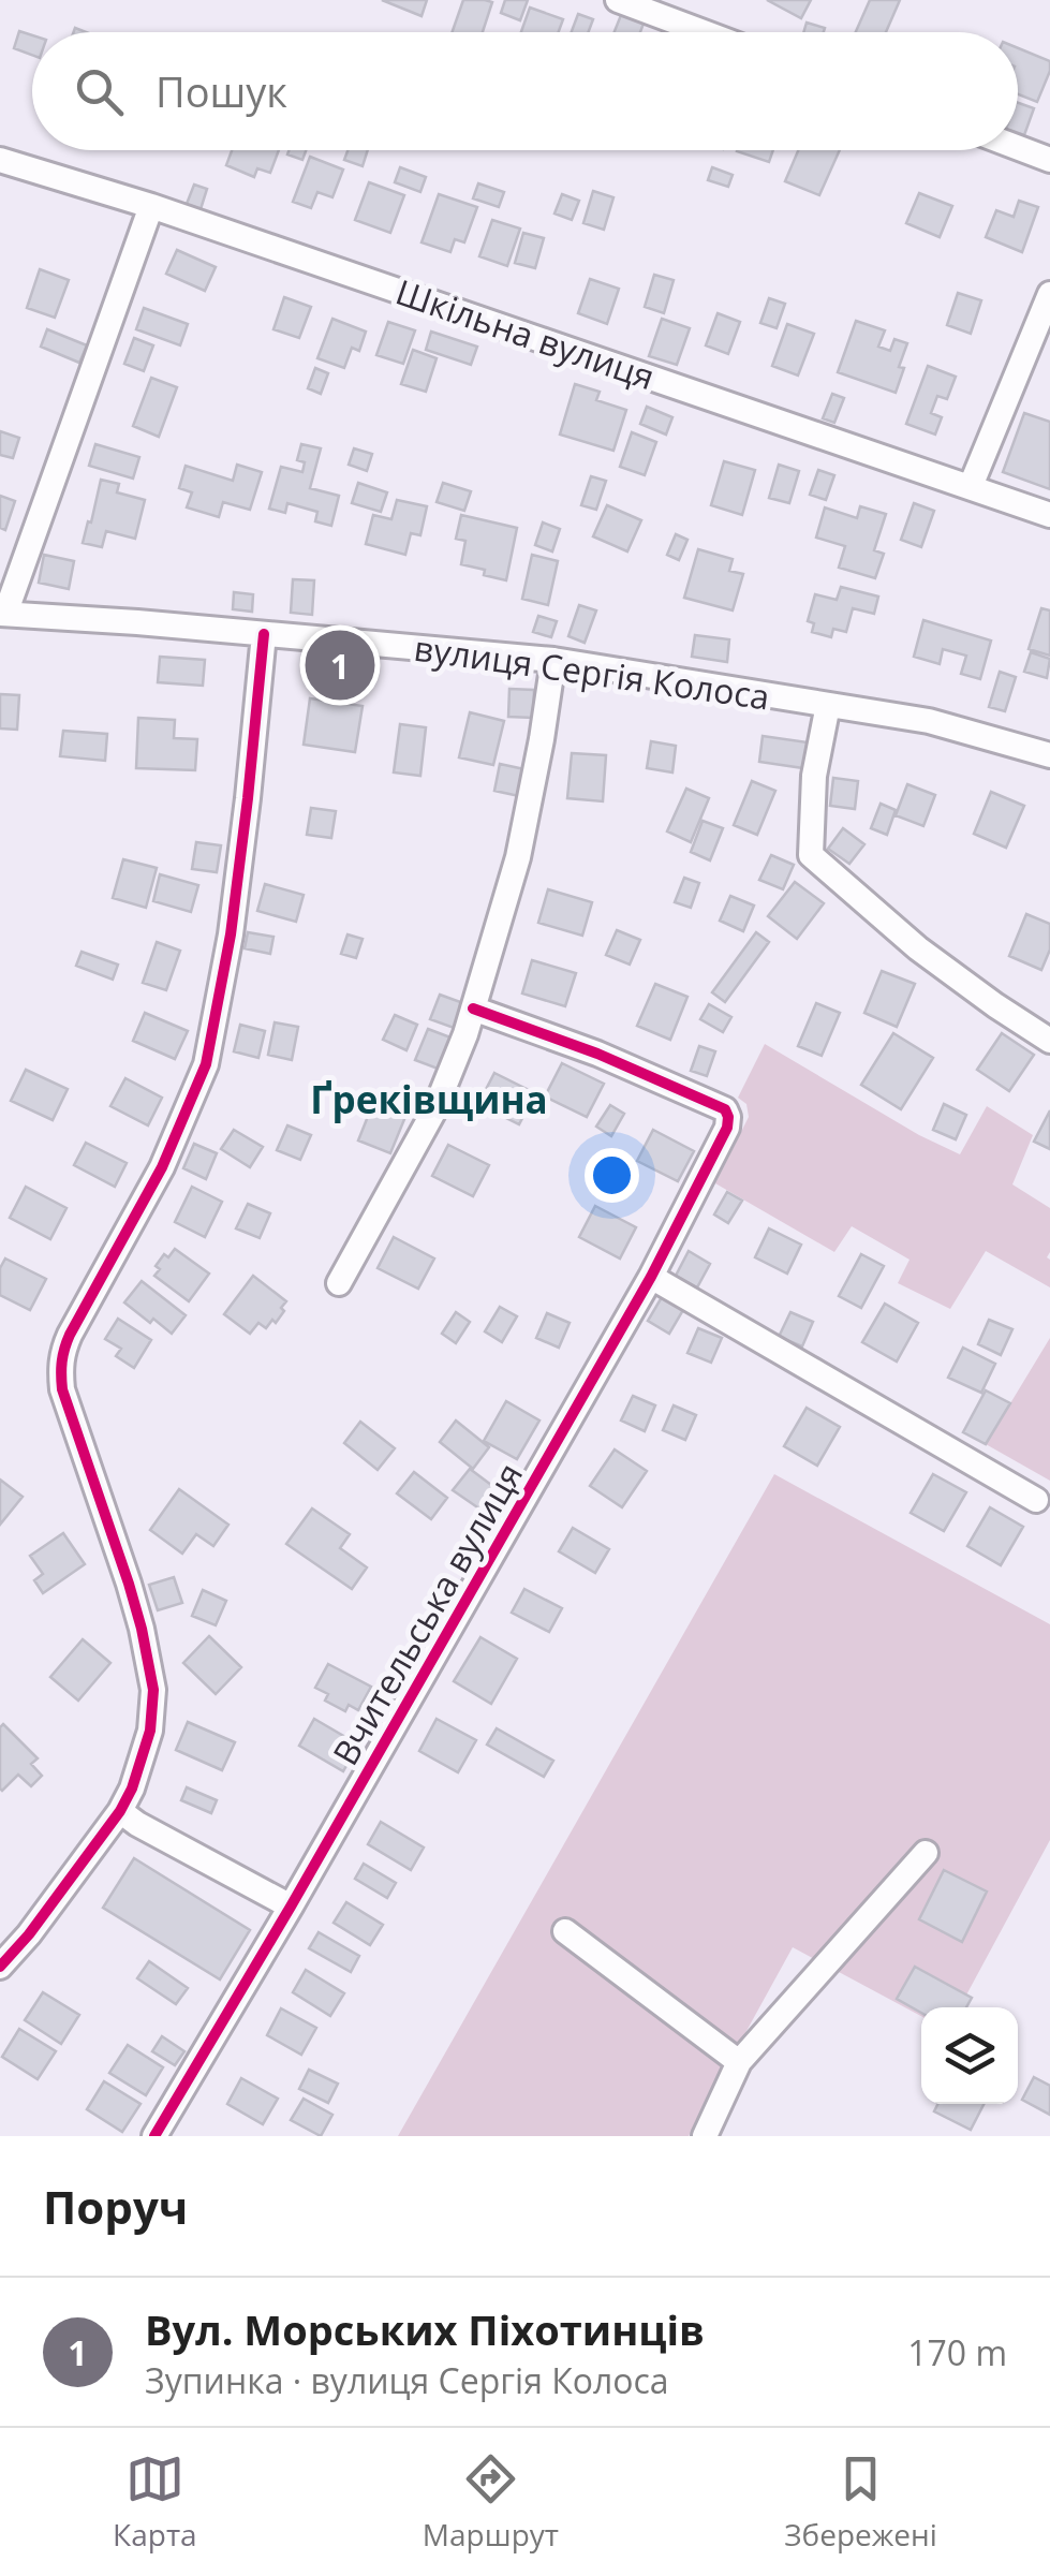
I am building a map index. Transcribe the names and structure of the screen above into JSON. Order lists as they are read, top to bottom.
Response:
{
  "streets": {
    "street": ["Шкільна вулиця", "вулиця Сергія Колоса", "Вчительська вулиця"]
  },
  "districts": ["Ґреківщина"],
  "page": {
    "search": "Пошук",
    "pins": "1",
    "heading": "Поруч",
    "list": [
      {
        "mark": "1",
        "name": "Вул. Морських Піхотинців",
        "note": "Зупинка · вулиця Сергія Колоса",
        "value": "170 m"
      }
    ],
    "nav": ["Карта", "Маршрут", "Збережені"]
  }
}
